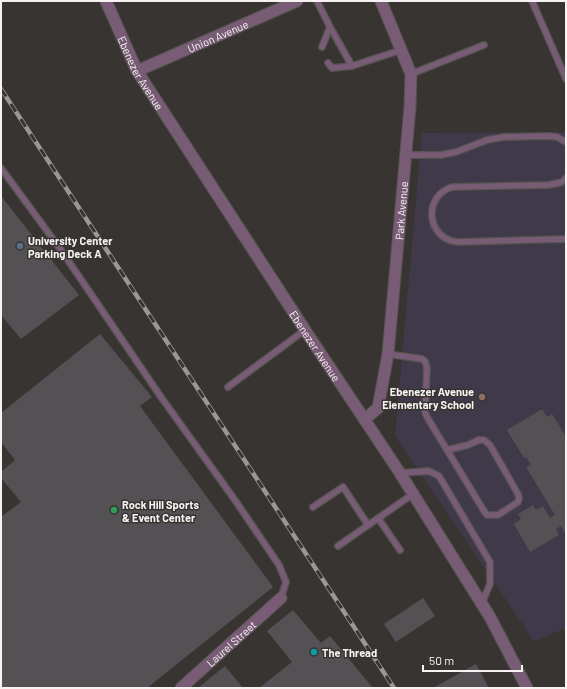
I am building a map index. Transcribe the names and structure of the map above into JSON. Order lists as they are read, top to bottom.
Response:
{
  "streets": {
    "street": [
      "Union Avenue",
      "Ebenezer Avenue",
      "Park Avenue",
      "Laurel Street"
    ]
  },
  "crossings": [
    ["Union Avenue", "Ebenezer Avenue"],
    ["Ebenezer Avenue", "Park Avenue"]
  ],
  "places": [
    "University Center Parking Deck A",
    "Ebenezer Avenue Elementary School",
    "Rock Hill Sports & Event Center",
    "The Thread"
  ],
  "scale_bar": "50 m"
}
